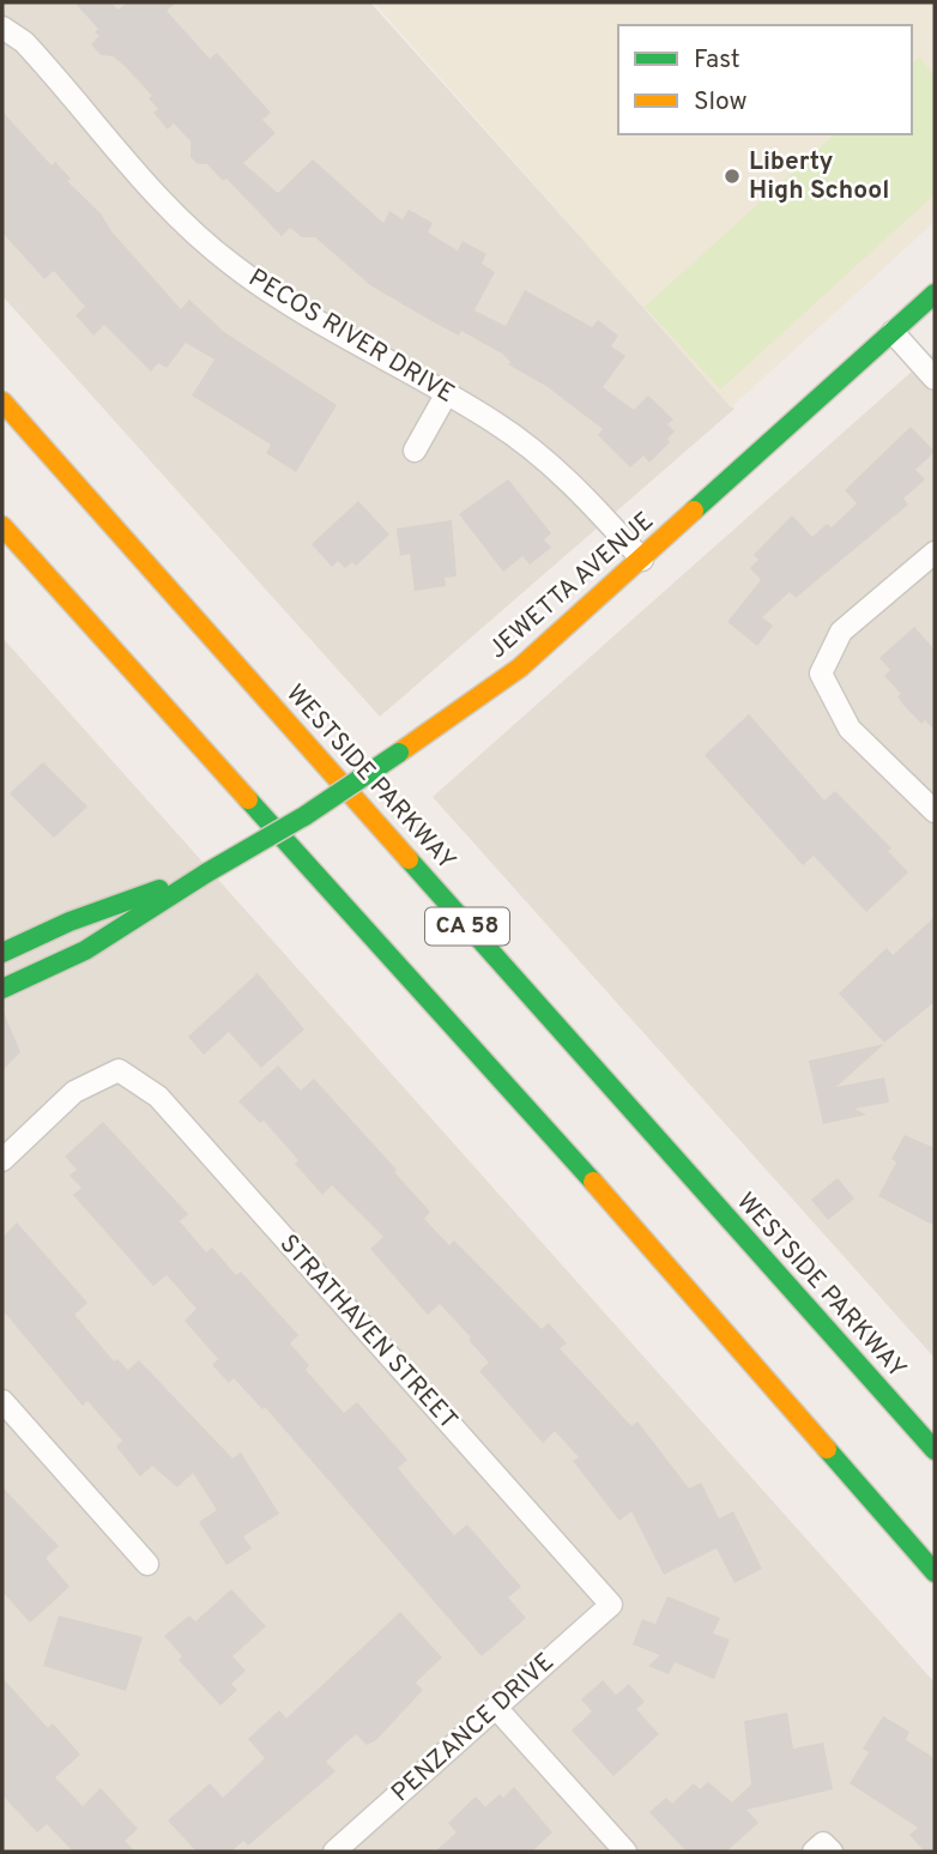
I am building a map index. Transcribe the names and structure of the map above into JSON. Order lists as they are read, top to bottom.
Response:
{
  "streets": {
    "main road": ["JEWETTA AVENUE", "WESTSIDE PARKWAY", "CA 58"],
    "street": ["PECOS RIVER DRIVE", "STRATHAVEN STREET", "PENZANCE DRIVE"]
  },
  "crossings": [
    ["PECOS RIVER DRIVE", "JEWETTA AVENUE"],
    ["STRATHAVEN STREET", "PENZANCE DRIVE"]
  ],
  "places": ["Liberty High School"],
  "legend": ["Fast", "Slow"]
}
